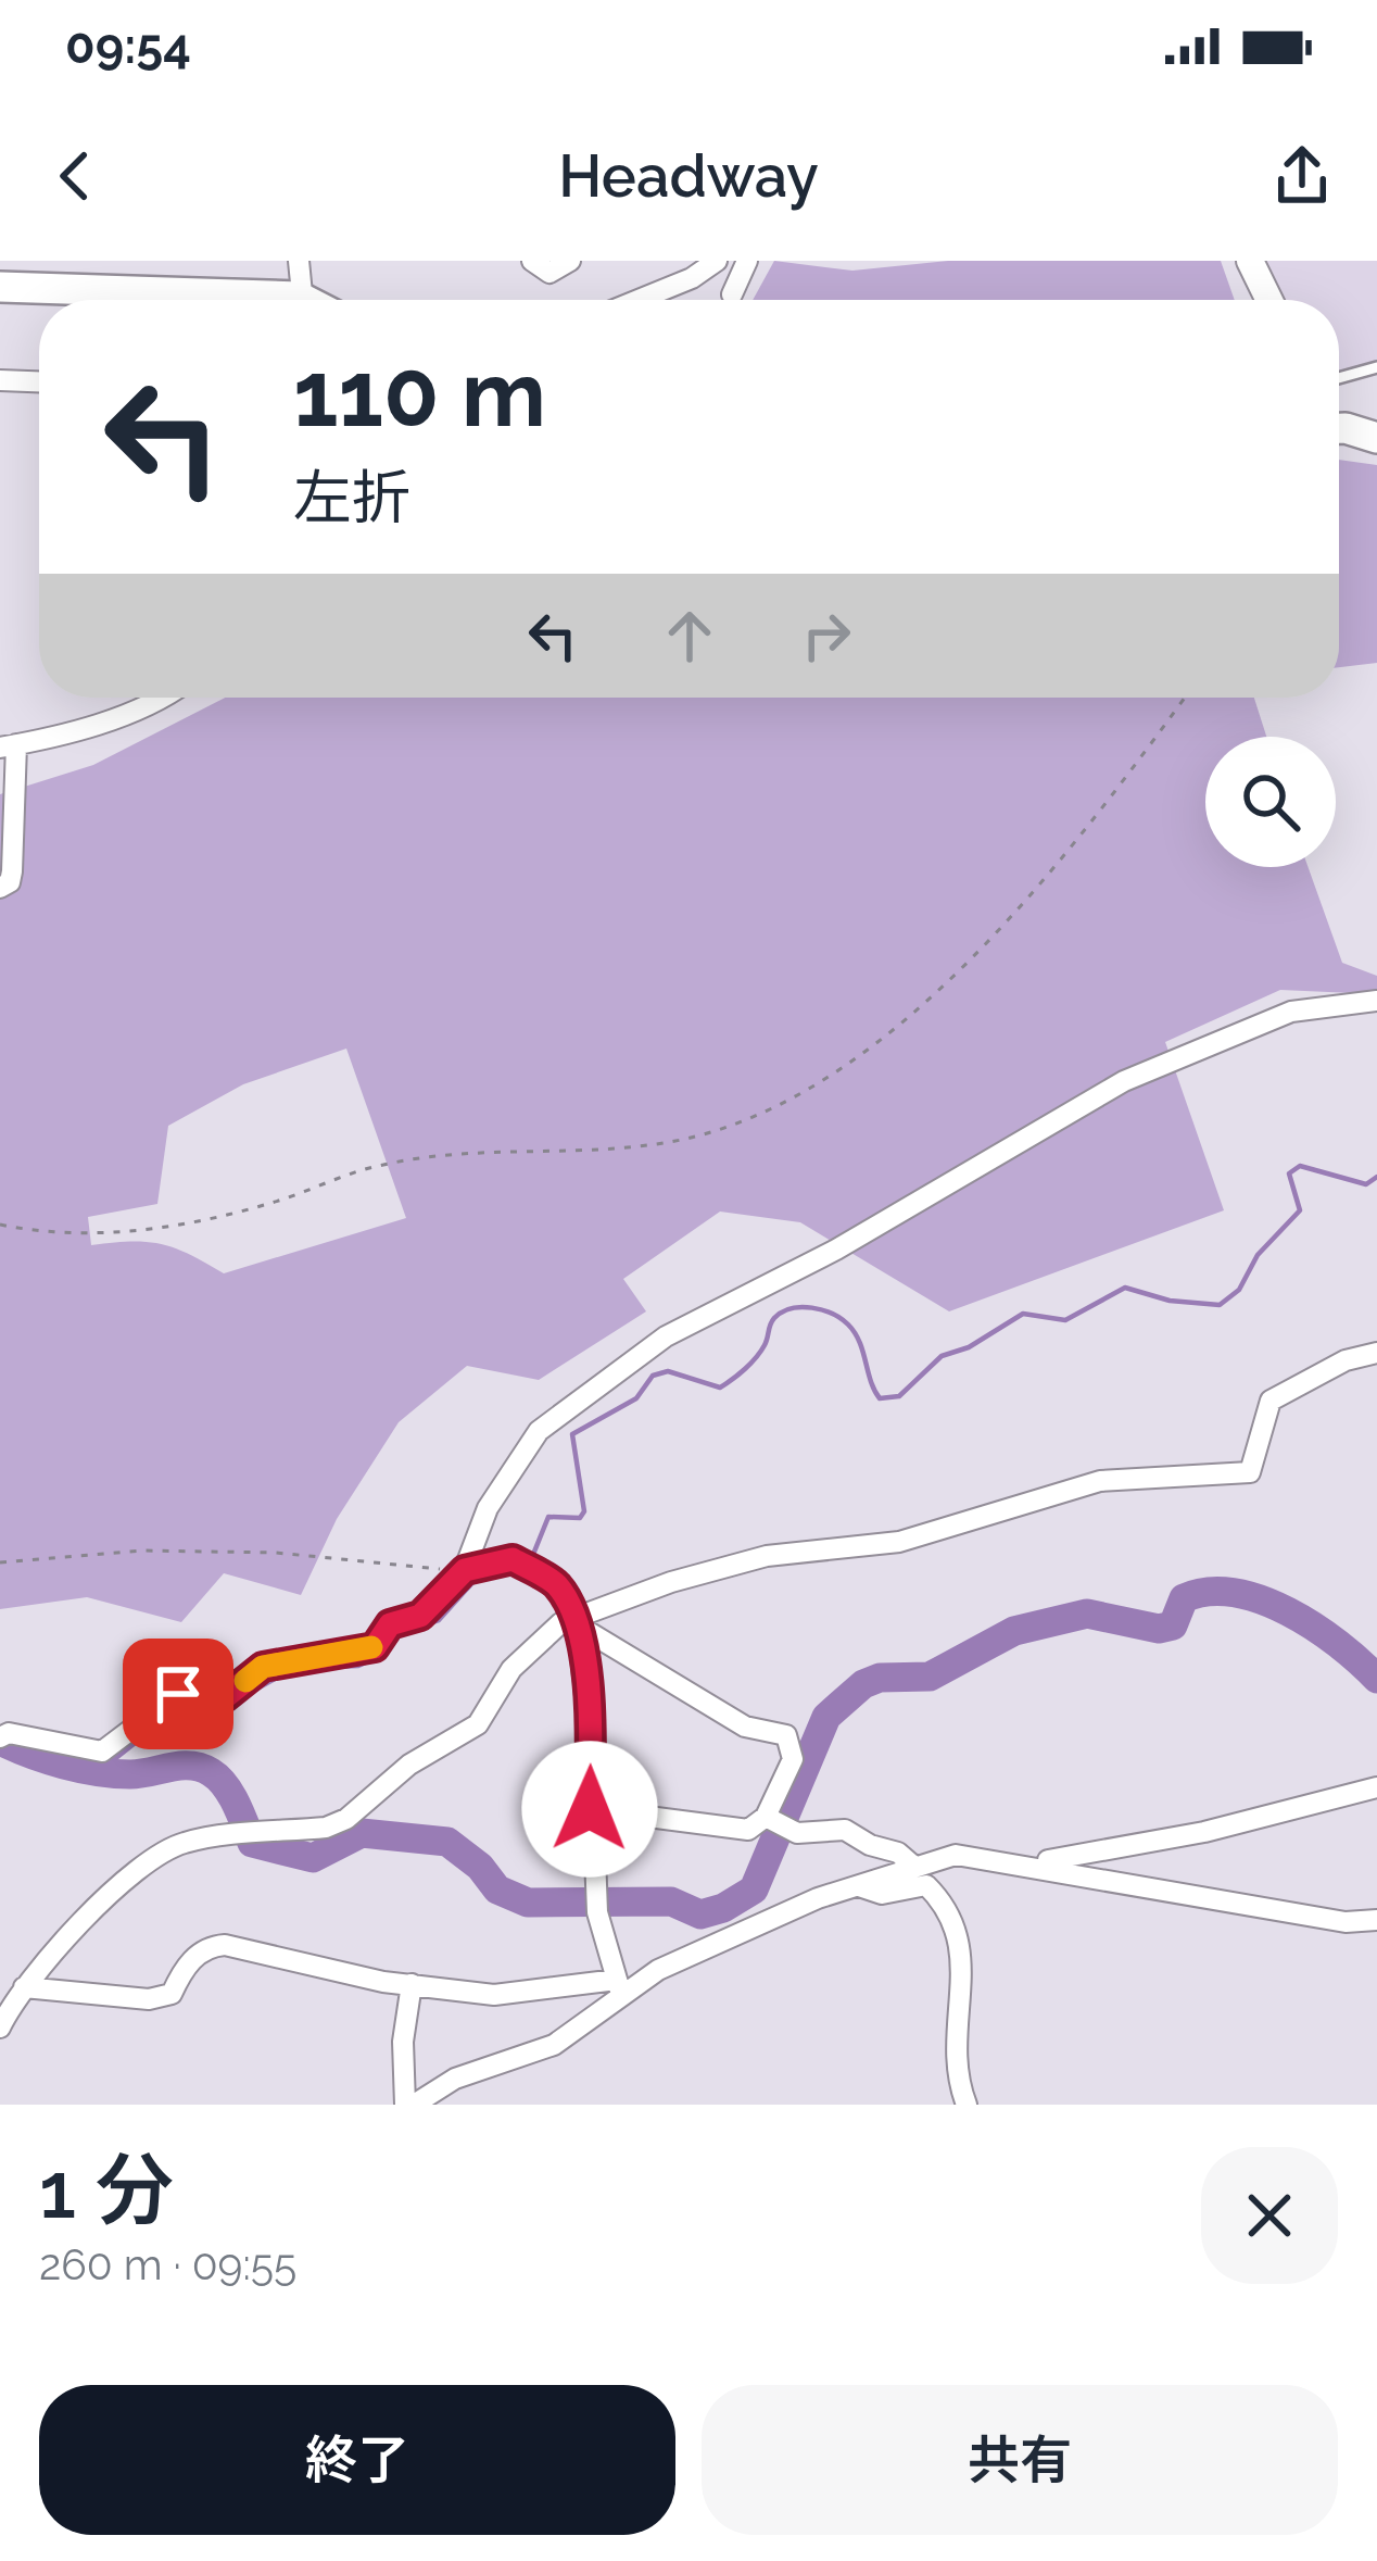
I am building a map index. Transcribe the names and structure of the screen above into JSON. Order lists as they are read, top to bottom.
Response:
{
  "page": {
    "status": "09:54",
    "header": "Headway",
    "turn": ["110 m", "左折"],
    "heading": ["1 分", "260 m · 09:55"],
    "buttons": ["終了", "共有"]
  }
}
